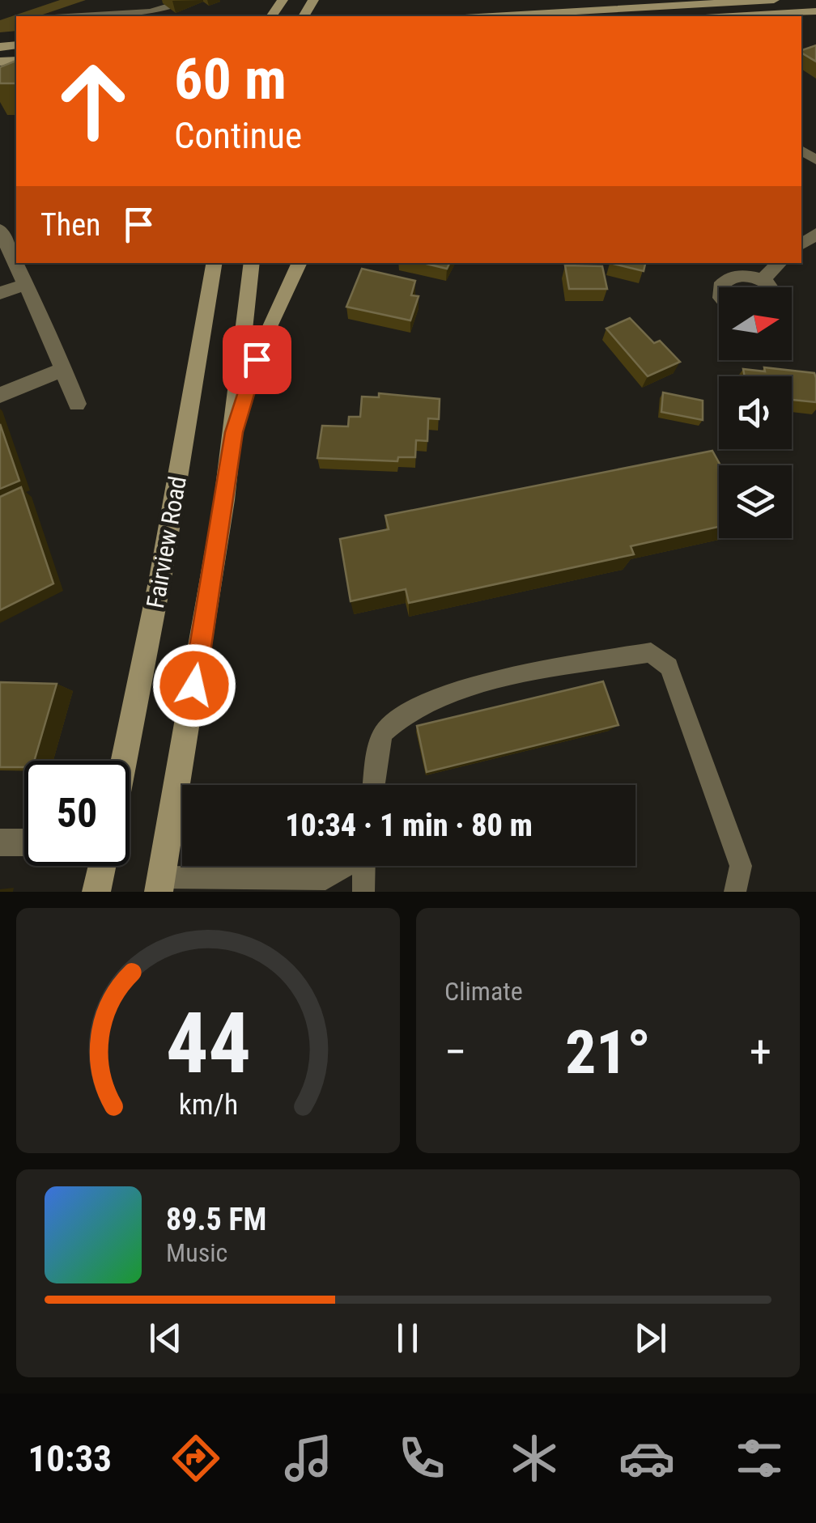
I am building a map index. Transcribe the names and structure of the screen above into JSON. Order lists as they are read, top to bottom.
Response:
{
  "streets": {
    "main road": ["Fairview Road"]
  },
  "north": "right",
  "page": {
    "turn": ["60 m", "Continue"],
    "then": "Then",
    "limit": "50",
    "trip": "10:34 · 1 min · 80 m",
    "tile": "Climate",
    "heat": ["−", "21°", "+"],
    "song": ["89.5 FM", "Music"],
    "tabs": "10:33",
    "gauge": ["44", "km/h"]
  }
}
